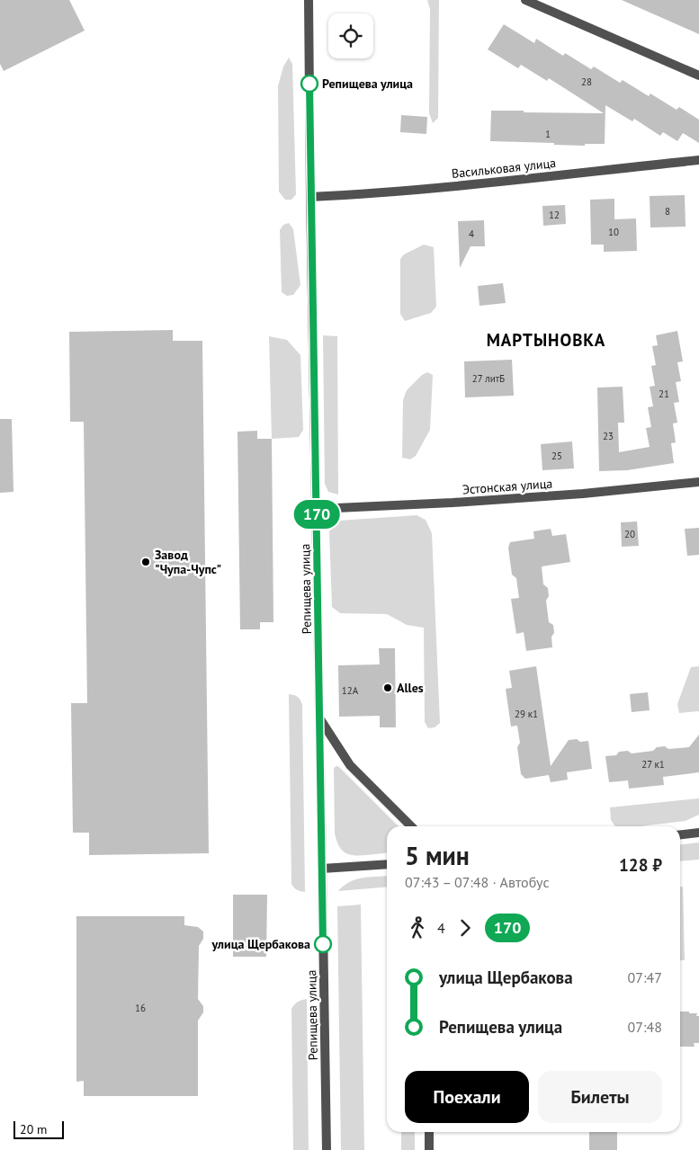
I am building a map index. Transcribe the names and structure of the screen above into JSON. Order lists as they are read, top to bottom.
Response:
{
  "streets": {
    "street": ["Васильковая улица", "Эстонская улица", "Репищева улица"]
  },
  "crossings": [
    ["Васильковая улица", "Репищева улица"],
    ["Эстонская улица", "Репищева улица"]
  ],
  "districts": ["МАРТЫНОВКА"],
  "places": [
    "Репищева улица",
    "Завод \"Чупа-Чупс\"",
    "Alles",
    "улица Щербакова"
  ],
  "lines": ["bus line 170"],
  "house_numbers": [
    "28",
    "1",
    "8",
    "12",
    "10",
    "4",
    "27 литБ",
    "21",
    "23",
    "25",
    "20",
    "12А",
    "29 к1",
    "27 к1",
    "16"
  ],
  "scale_bar": "20 m",
  "page": {
    "on_map": "170",
    "heading": ["5 мин", "07:43 – 07:48 · Автобус", "128 ₽"],
    "legs": ["4", "170"],
    "list": [
      {
        "name": "улица Щербакова",
        "value": "07:47"
      },
      {
        "name": "Репищева улица",
        "value": "07:48"
      }
    ],
    "buttons": ["Поехали", "Билеты"],
    "scale": "20 m"
  }
}
